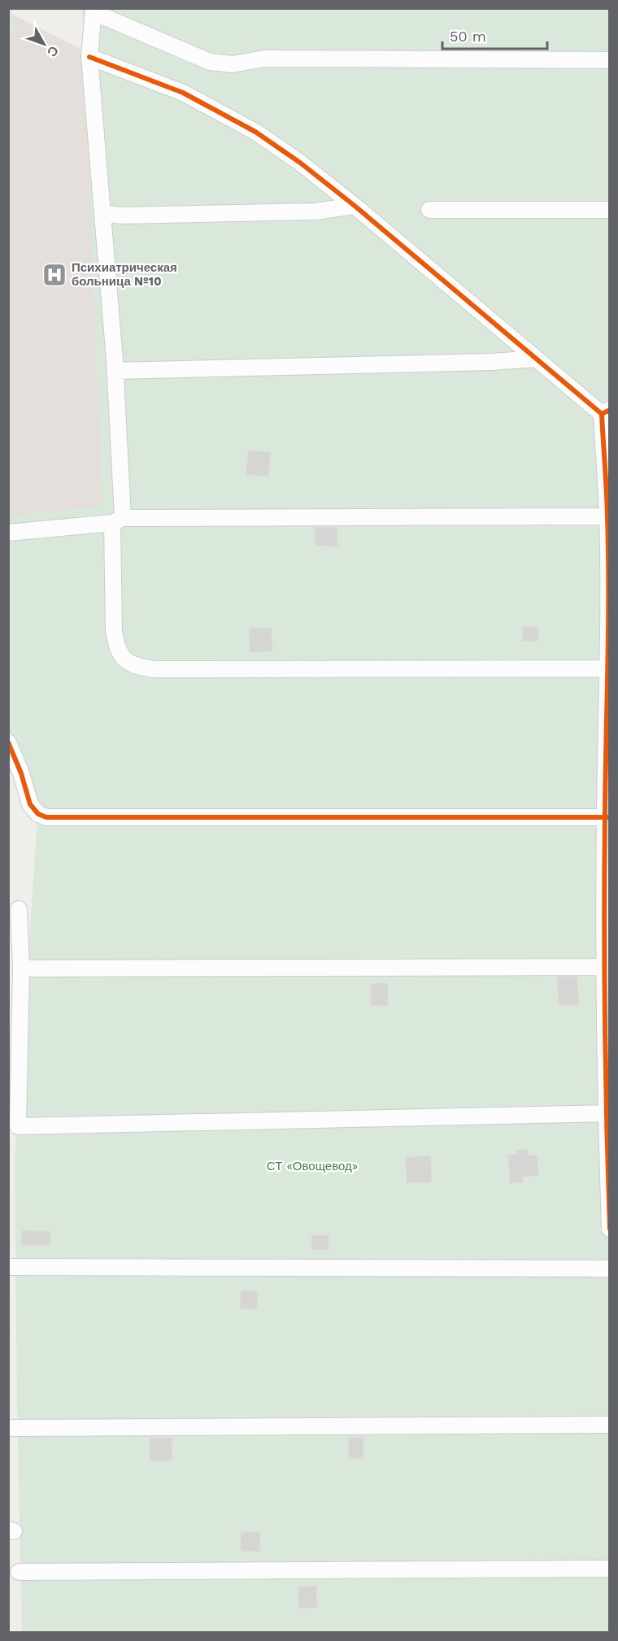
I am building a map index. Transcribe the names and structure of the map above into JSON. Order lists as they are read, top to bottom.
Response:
{
  "parks": ["СТ «Овощевод»"],
  "places": {
    "hospital": ["Психиатрическая больница №10"]
  },
  "scale_bar": "50 m",
  "north": "bottom right"
}
